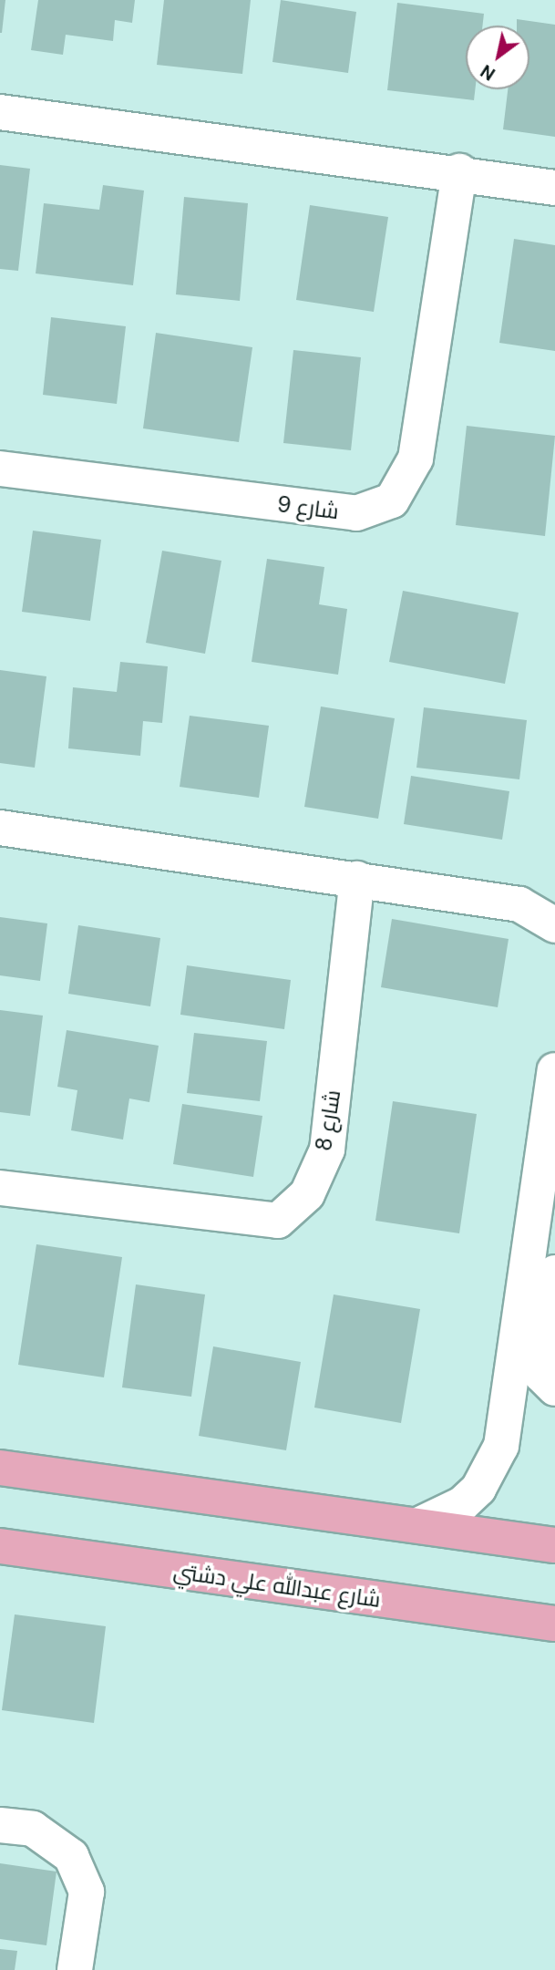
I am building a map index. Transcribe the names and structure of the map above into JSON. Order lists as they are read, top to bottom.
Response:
{
  "streets": {
    "main road": ["شارع عبدالله علي دشتي"],
    "street": ["شارع 9", "شارع 8"]
  },
  "north": "bottom left"
}
